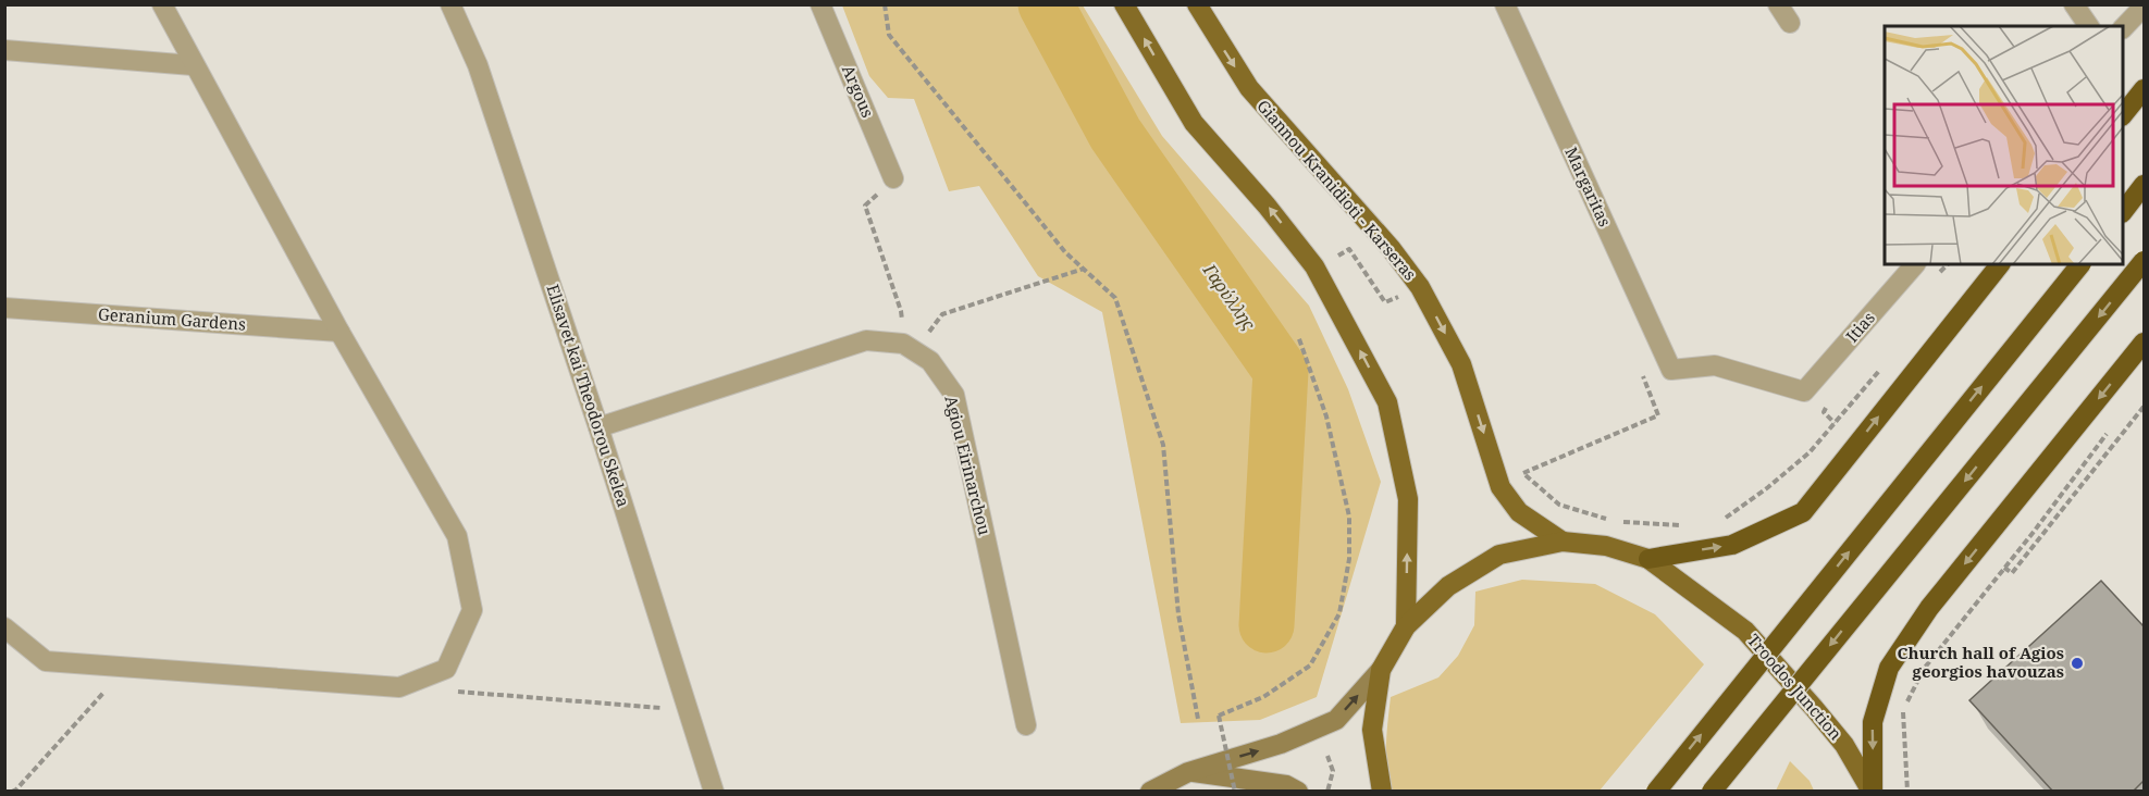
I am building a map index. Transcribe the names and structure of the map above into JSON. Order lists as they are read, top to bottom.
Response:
{
  "streets": {
    "main road": ["Giannou Kranidioti - Karseras", "Troodos Junction"],
    "street": [
      "Argous",
      "Margaritas",
      "Geranium Gardens",
      "Itias",
      "Elisavet kai Theodorou Skelea",
      "Agiou Eirinarchou"
    ]
  },
  "crossings": [
    ["Margaritas", "Itias"],
    ["Giannou Kranidioti - Karseras", "Troodos Junction"],
    ["Elisavet kai Theodorou Skelea", "Agiou Eirinarchou"]
  ],
  "water": ["Γαρύλλης"],
  "places": ["Church hall of Agios georgios havouzas"]
}
